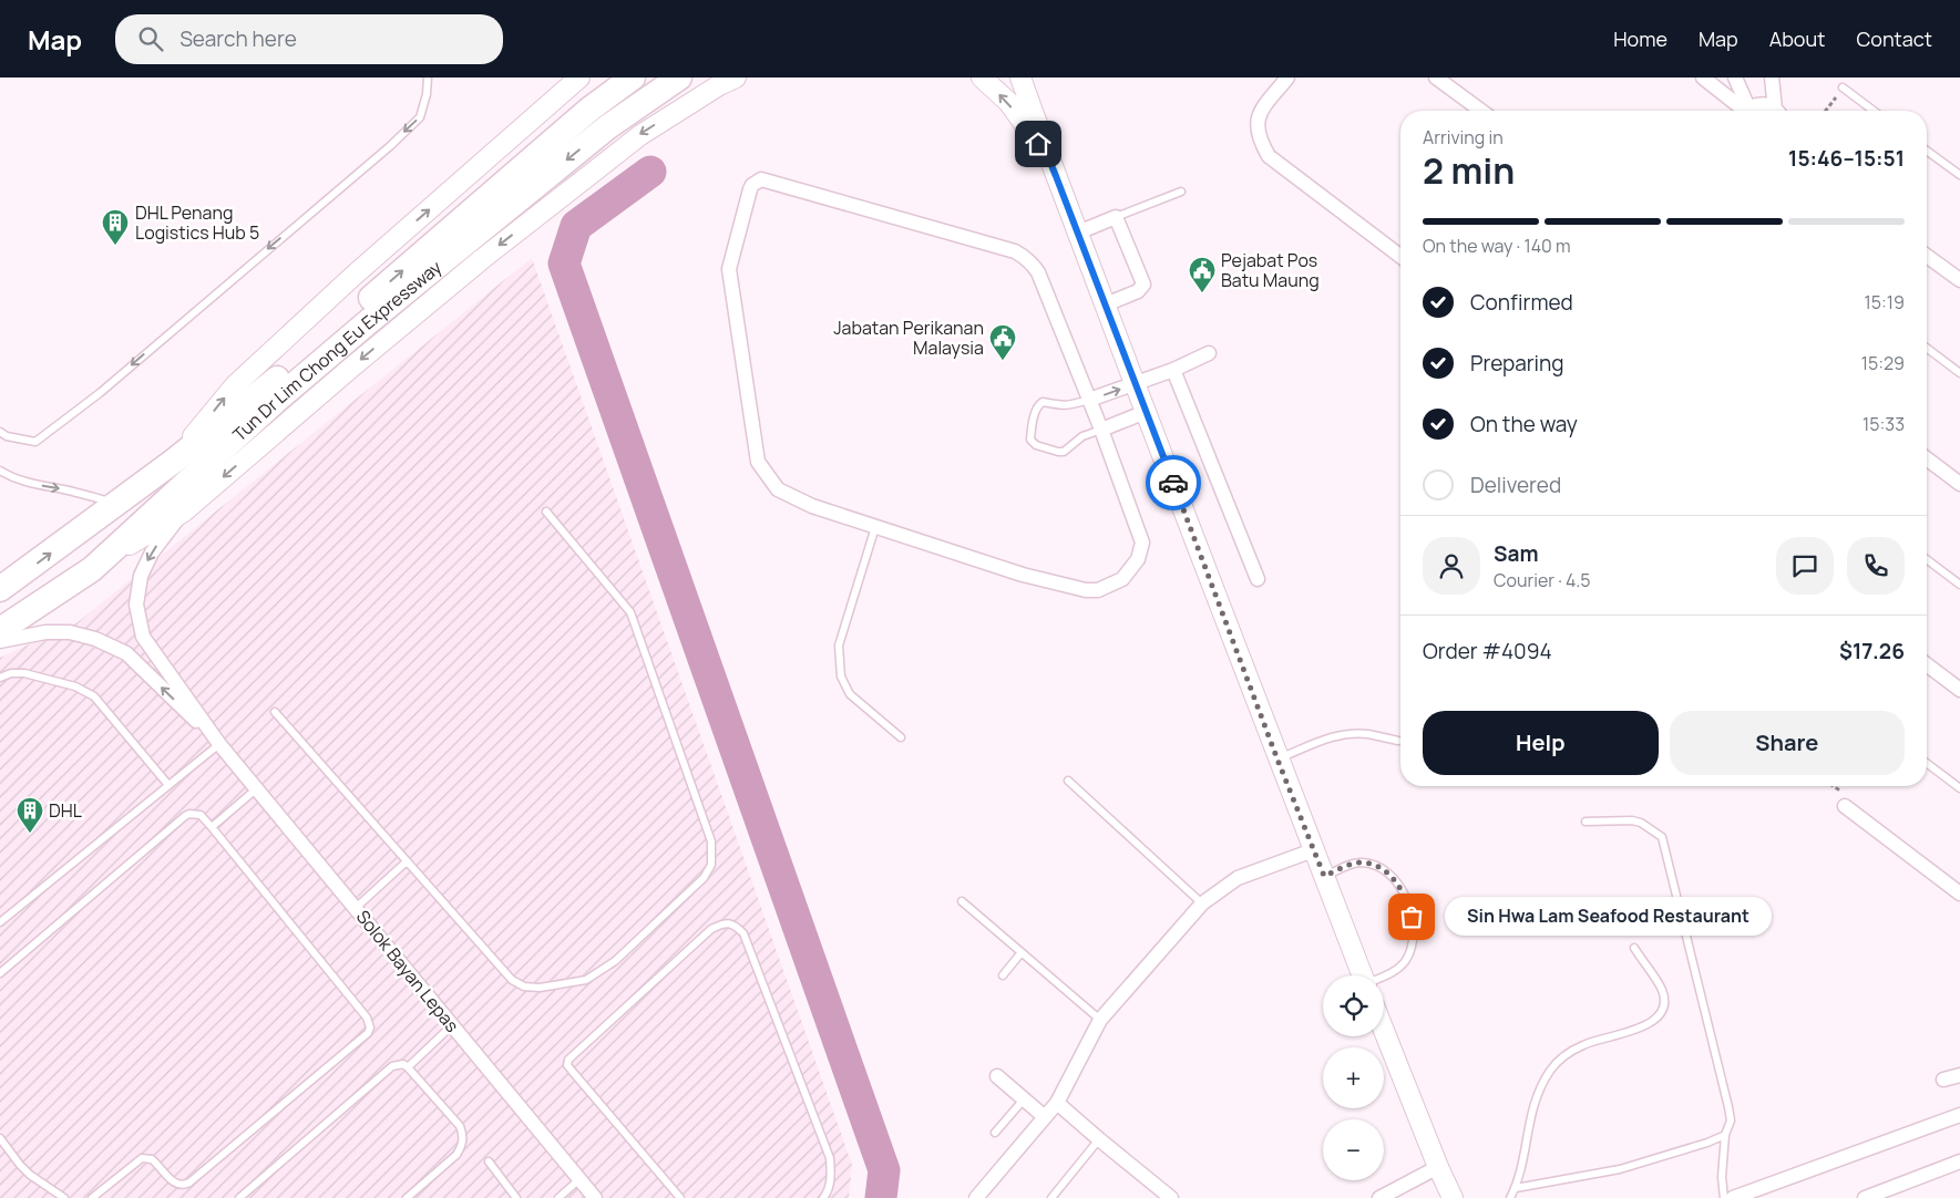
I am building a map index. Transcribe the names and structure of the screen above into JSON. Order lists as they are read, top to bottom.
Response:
{
  "streets": {
    "highway": ["Tun Dr Lim Chong Eu Expressway"],
    "street": ["Solok Bayan Lepas"]
  },
  "places": {
    "building": ["DHL Penang Logistics Hub 5", "DHL"],
    "public building": ["Pejabat Pos Batu Maung", "Jabatan Perikanan Malaysia"],
    "other": ["Sin Hwa Lam Seafood Restaurant"]
  },
  "page": {
    "header": "Map",
    "search": "Search here",
    "nav": [
      "Home",
      "Map",
      "About",
      "Contact"
    ],
    "heading": ["2 min", "Arriving in", "15:46–15:51"],
    "panel": [
      "Sam",
      "Courier · 4.5",
      "Order #4094",
      "$17.26"
    ],
    "bar": "On the way · 140 m",
    "list": [
      ["Confirmed", "15:19"],
      ["Preparing", "15:29"],
      ["On the way", "15:33"],
      "Delivered"
    ],
    "buttons": ["Help", "Share"],
    "bubble": "Sin Hwa Lam Seafood Restaurant",
    "map_buttons": ["+", "−"]
  }
}
